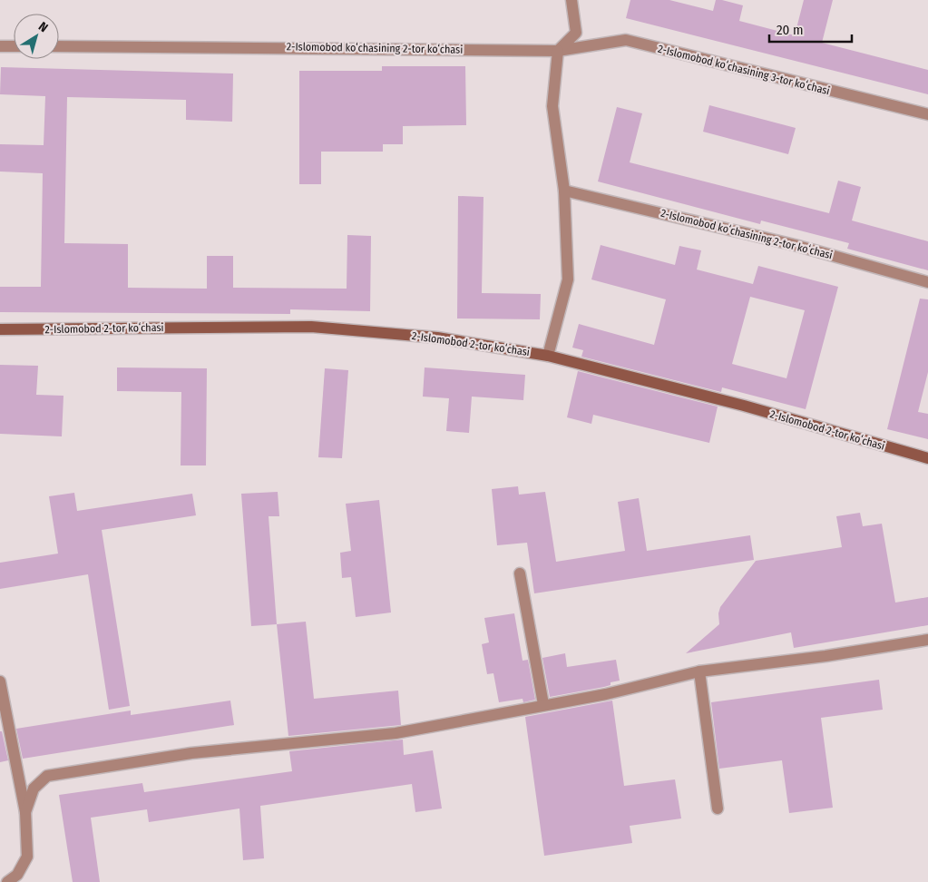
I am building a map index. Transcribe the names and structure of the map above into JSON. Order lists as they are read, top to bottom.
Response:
{
  "streets": {
    "street": ["2-Islomobod koʻchasining 2-tor koʻchasi", "2-Islomobod koʻchasining 3-tor koʻchasi", "2-Islomobod 2-tor koʻchasi"]
  },
  "crossings": [
    ["2-Islomobod koʻchasining 2-tor koʻchasi", "2-Islomobod koʻchasining 3-tor koʻchasi"]
  ],
  "scale_bar": "20 m",
  "north": "top right"
}
